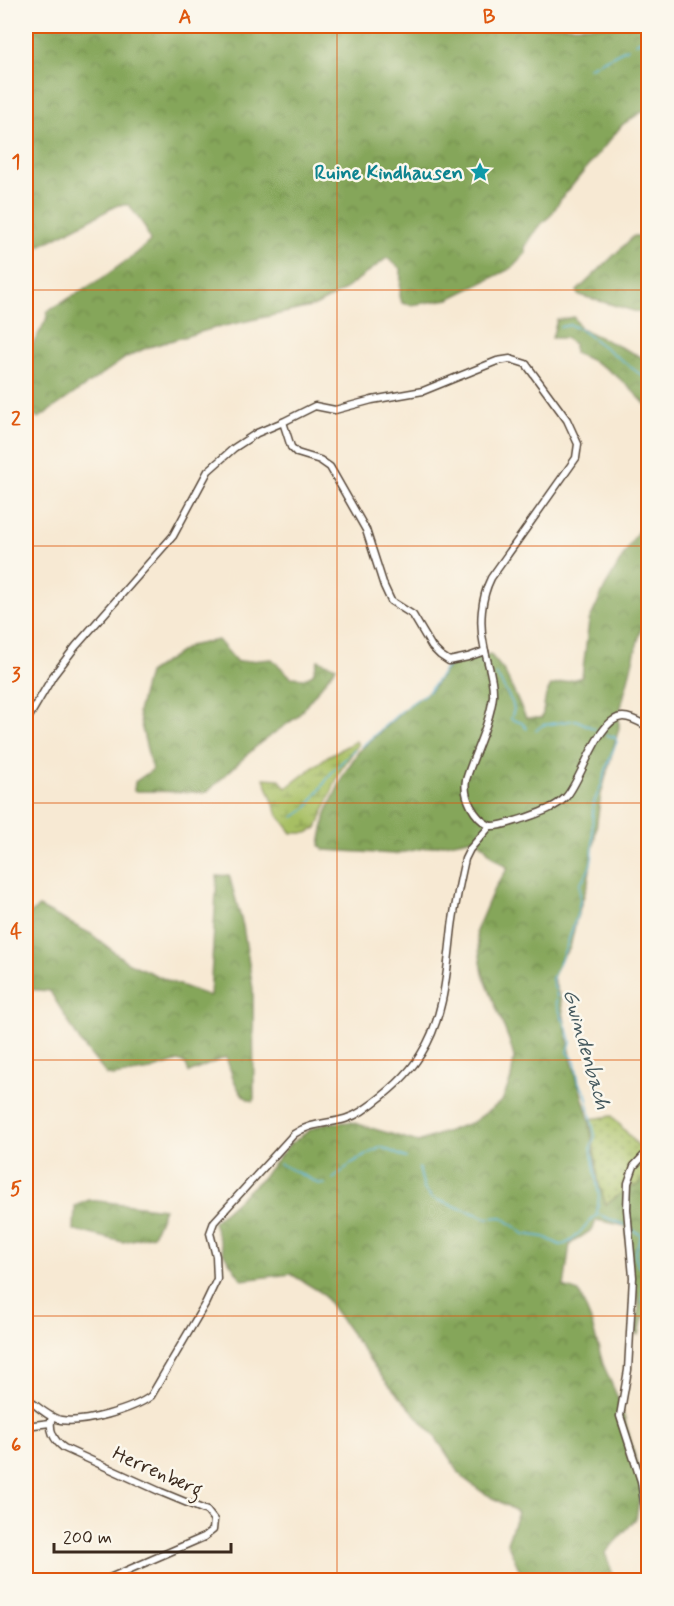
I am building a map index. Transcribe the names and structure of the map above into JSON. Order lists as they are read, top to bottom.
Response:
{
  "streets": {
    "street": ["Herrenberg"]
  },
  "water": ["Gwindenbach"],
  "places": {
    "place": ["Ruine Kindhausen"]
  },
  "scale_bar": "200 m",
  "grid": {
    "columns": ["A", "B"],
    "rows": [
      "1",
      "2",
      "3",
      "4",
      "5",
      "6"
    ]
  }
}
